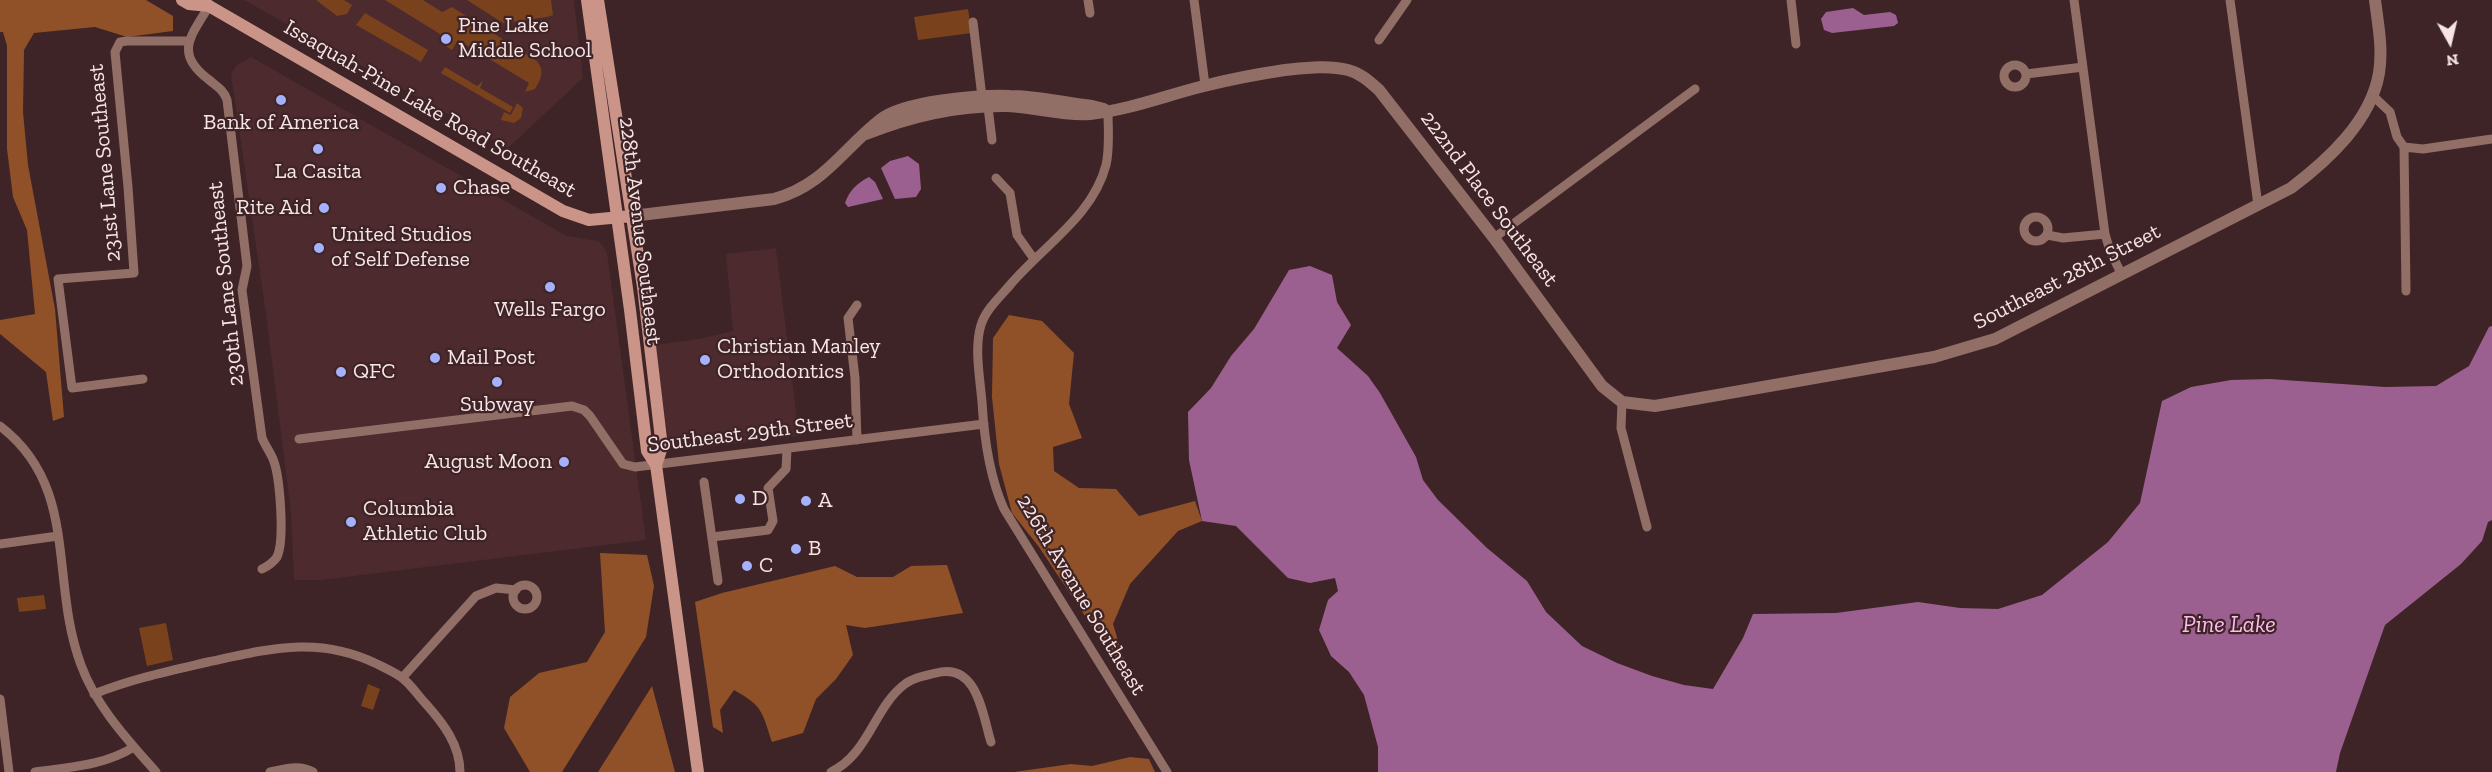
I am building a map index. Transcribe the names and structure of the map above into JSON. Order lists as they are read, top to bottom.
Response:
{
  "streets": {
    "main road": ["Issaquah-Pine Lake Road Southeast", "228th Avenue Southeast"],
    "street": [
      "231st Lane Southeast",
      "222nd Place Southeast",
      "Southeast 28th Street",
      "230th Lane Southeast",
      "Southeast 29th Street",
      "226th Avenue Southeast"
    ]
  },
  "crossings": [
    ["Issaquah-Pine Lake Road Southeast", "222nd Place Southeast"],
    ["Issaquah-Pine Lake Road Southeast", "228th Avenue Southeast"],
    ["231st Lane Southeast", "230th Lane Southeast"],
    ["222nd Place Southeast", "Southeast 28th Street"],
    ["228th Avenue Southeast", "Southeast 29th Street"],
    ["Southeast 29th Street", "226th Avenue Southeast"]
  ],
  "water": ["Pine Lake"],
  "places": [
    "Pine Lake Middle School",
    "Bank of America",
    "La Casita",
    "Chase",
    "Rite Aid",
    "United Studios of Self Defense",
    "Wells Fargo",
    "Mail Post",
    "Christian Manley Orthodontics",
    "QFC",
    "Subway",
    "August Moon",
    "D",
    "A",
    "Columbia Athletic Club",
    "B",
    "C"
  ],
  "north": "bottom"
}
